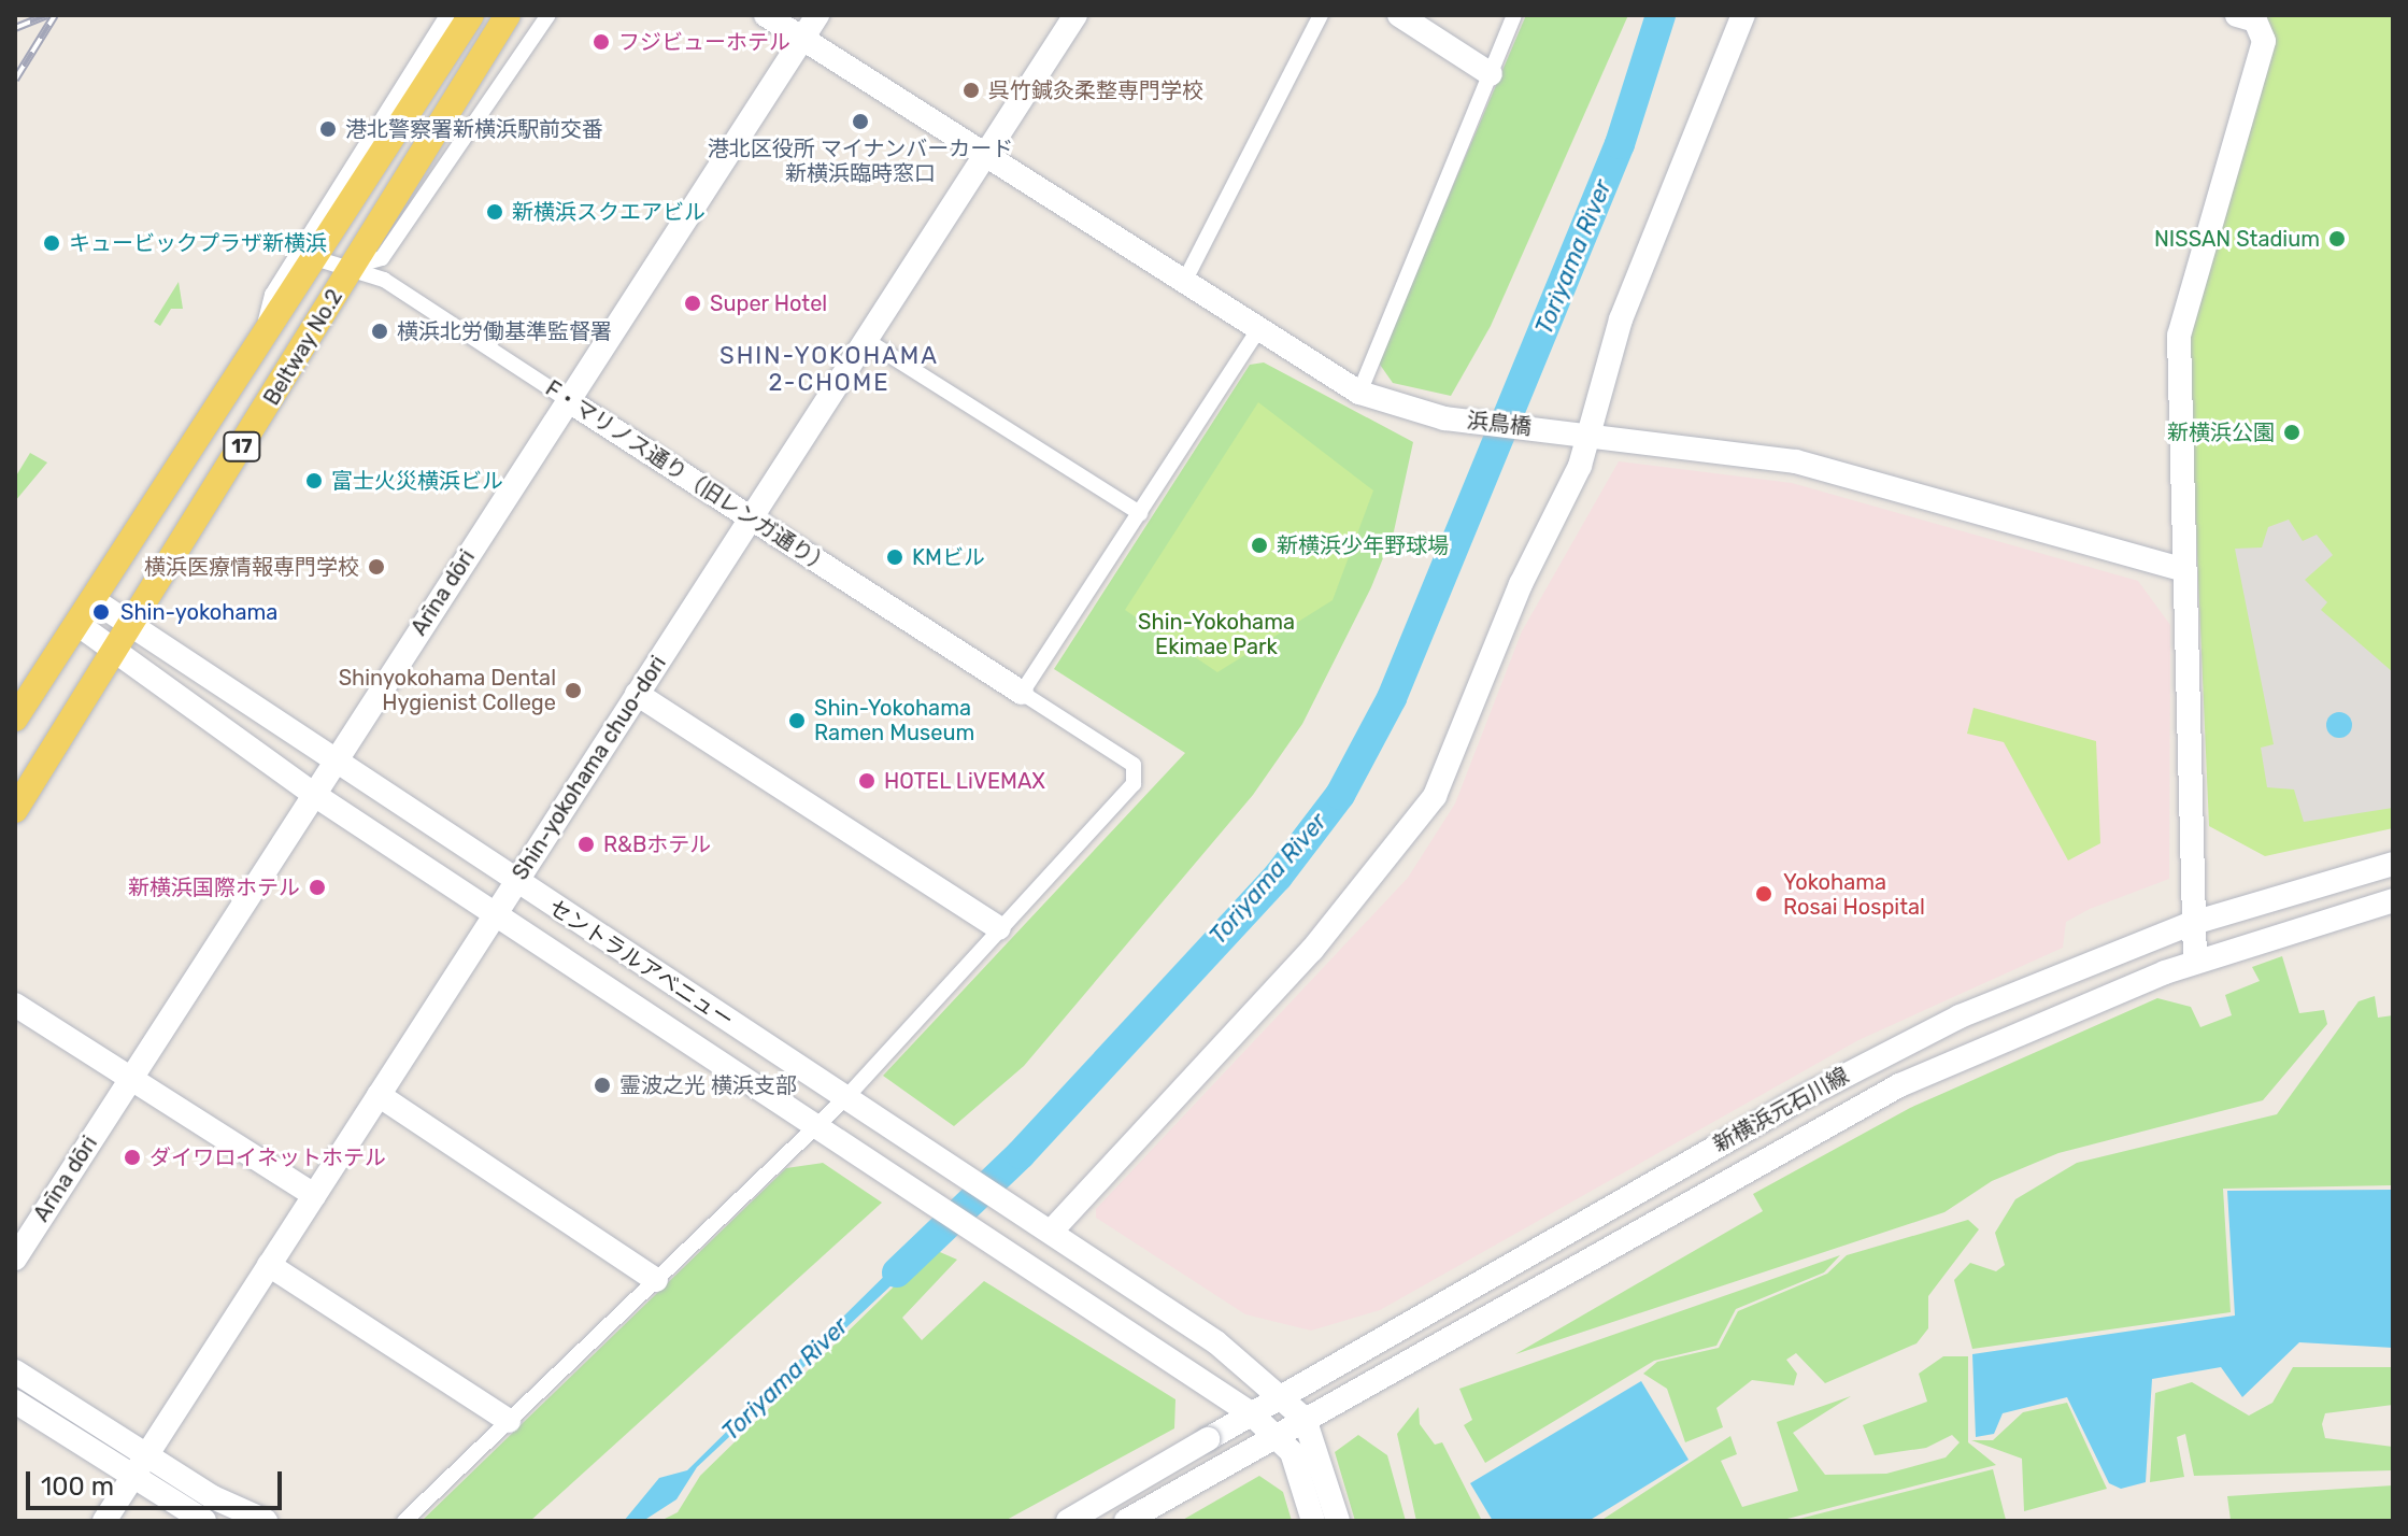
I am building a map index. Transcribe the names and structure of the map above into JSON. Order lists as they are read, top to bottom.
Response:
{
  "streets": {
    "main road": ["Beltway No.2", "17"],
    "street": [
      "浜鳥橋",
      "F・マリノス通り（旧レンガ通り）",
      "Arīna dōri",
      "Shin-yokohama chuo-dori",
      "セントラルアベニュー",
      "新横浜元石川線"
    ]
  },
  "crossings": [
    ["Beltway No.2", "F・マリノス通り（旧レンガ通り）"],
    ["Beltway No.2", "セントラルアベニュー"],
    ["浜鳥橋", "Arīna dōri"],
    ["浜鳥橋", "Shin-yokohama chuo-dori"],
    ["F・マリノス通り（旧レンガ通り）", "Arīna dōri"],
    ["F・マリノス通り（旧レンガ通り）", "Shin-yokohama chuo-dori"],
    ["Arīna dōri", "セントラルアベニュー"],
    ["Shin-yokohama chuo-dori", "セントラルアベニュー"],
    ["セントラルアベニュー", "新横浜元石川線"]
  ],
  "districts": ["SHIN-YOKOHAMA 2-CHOME"],
  "water": ["Toriyama River"],
  "parks": ["Shin-Yokohama Ekimae Park"],
  "places": [
    "フジビューホテル",
    "呉竹鍼灸柔整専門学校",
    "港北区役所 マイナンバーカード 新横浜臨時窓口",
    "港北警察署新横浜駅前交番",
    "新横浜スクエアビル",
    "NISSAN Stadium",
    "キュービックプラザ新横浜",
    "Super Hotel",
    "横浜北労働基準監督署",
    "新横浜公園",
    "富士火災横浜ビル",
    "新横浜少年野球場",
    "KMビル",
    "横浜医療情報専門学校",
    "Shin-yokohama",
    "Shinyokohama Dental Hygienist College",
    "Shin-Yokohama Ramen Museum",
    "HOTEL LiVEMAX",
    "R&Bホテル",
    "新横浜国際ホテル",
    "Yokohama Rosai Hospital",
    "霊波之光 横浜支部",
    "ダイワロイネットホテル"
  ],
  "scale_bar": "100 m"
}
